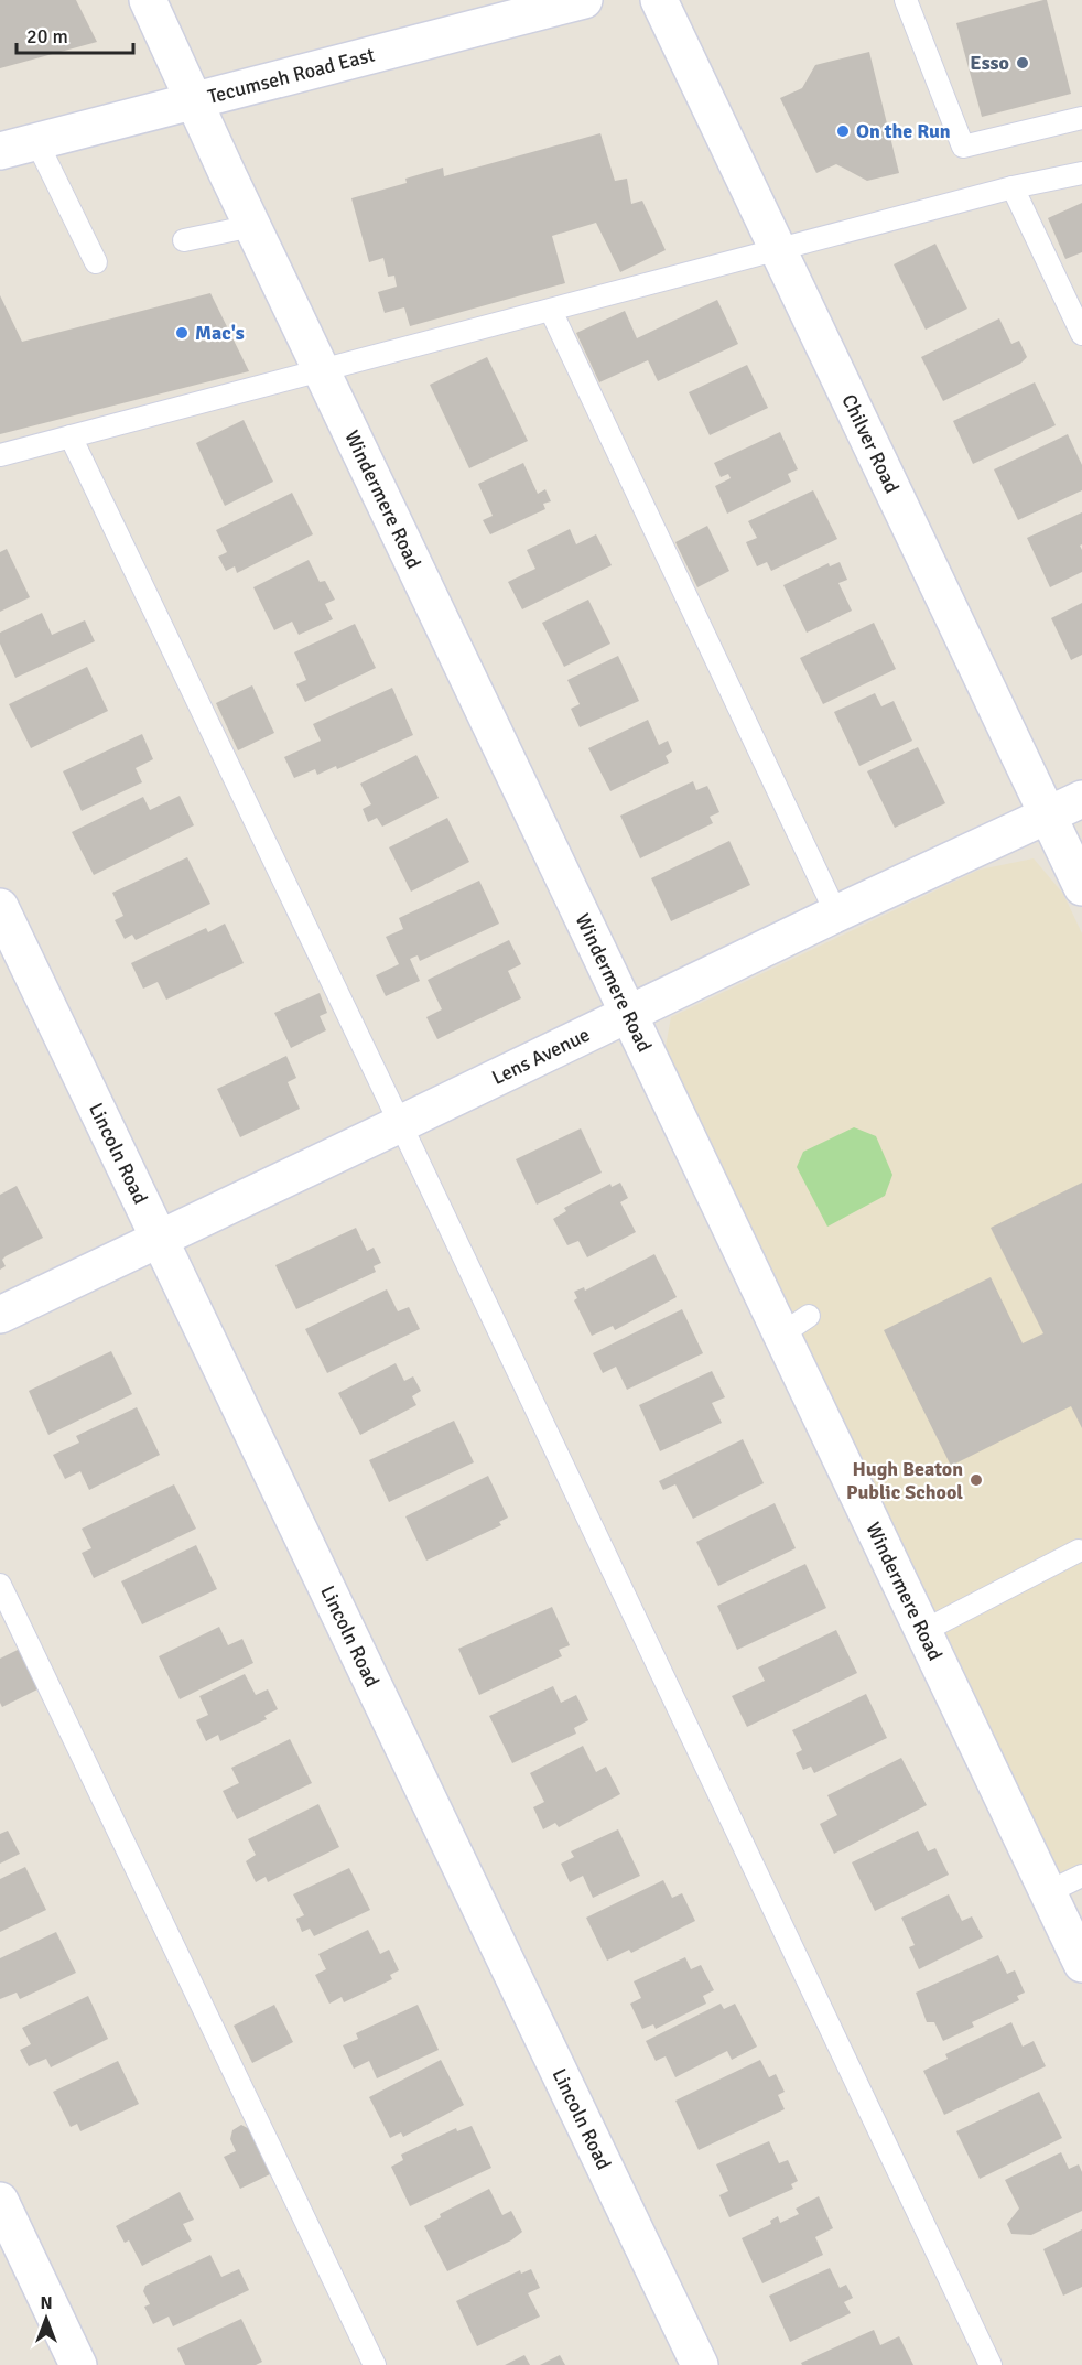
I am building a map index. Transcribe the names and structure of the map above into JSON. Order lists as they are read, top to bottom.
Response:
{
  "streets": {
    "street": [
      "Tecumseh Road East",
      "Chilver Road",
      "Windermere Road",
      "Lens Avenue",
      "Lincoln Road"
    ]
  },
  "crossings": [
    ["Tecumseh Road East", "Windermere Road"],
    ["Chilver Road", "Lens Avenue"],
    ["Windermere Road", "Lens Avenue"],
    ["Lens Avenue", "Lincoln Road"]
  ],
  "places": [
    "Esso",
    "On the Run",
    "Mac's",
    "Hugh Beaton Public School"
  ],
  "scale_bar": "20 m",
  "north": "top"
}
